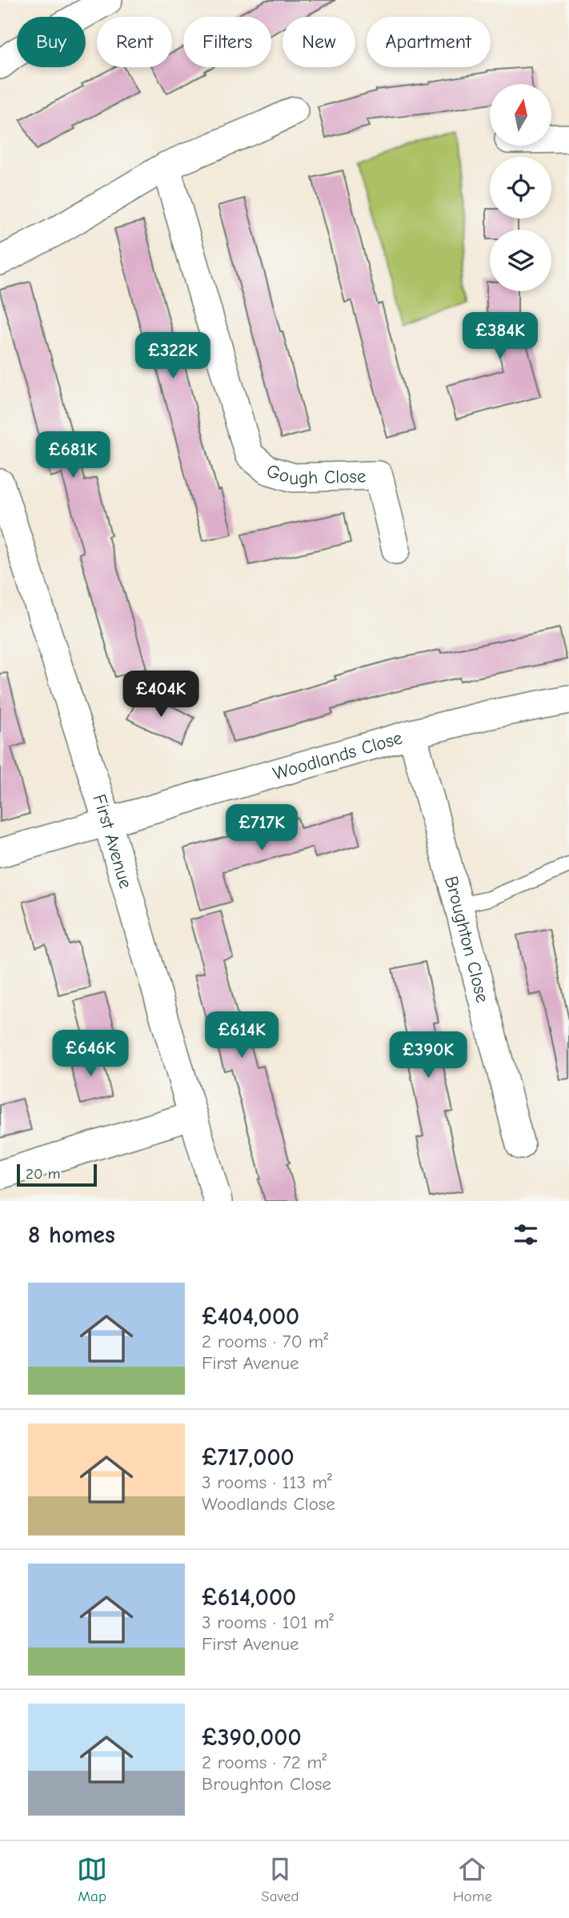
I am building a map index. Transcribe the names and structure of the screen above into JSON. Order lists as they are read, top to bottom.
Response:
{
  "streets": {
    "street": [
      "Gough Close",
      "Woodlands Close",
      "First Avenue",
      "Broughton Close"
    ]
  },
  "crossings": [
    ["Woodlands Close", "First Avenue"],
    ["Woodlands Close", "Broughton Close"]
  ],
  "scale_bar": "20 m",
  "north": "top",
  "page": {
    "chip": [
      "Buy",
      "Rent",
      "Filters",
      "New",
      "Apartment"
    ],
    "price": [
      "£384K",
      "£322K",
      "£681K",
      "£404K",
      "£717K",
      "£614K",
      "£646K",
      "£390K"
    ],
    "scale": "20 m",
    "heading": "8 homes",
    "list": [
      {
        "name": "£404,000",
        "note": "2 rooms · 70 m² · First Avenue"
      },
      {
        "name": "£717,000",
        "note": "3 rooms · 113 m² · Woodlands Close"
      },
      {
        "name": "£614,000",
        "note": "3 rooms · 101 m² · First Avenue"
      },
      {
        "name": "£390,000",
        "note": "2 rooms · 72 m² · Broughton Close"
      }
    ],
    "tabs": ["Map", "Saved", "Home"]
  }
}
